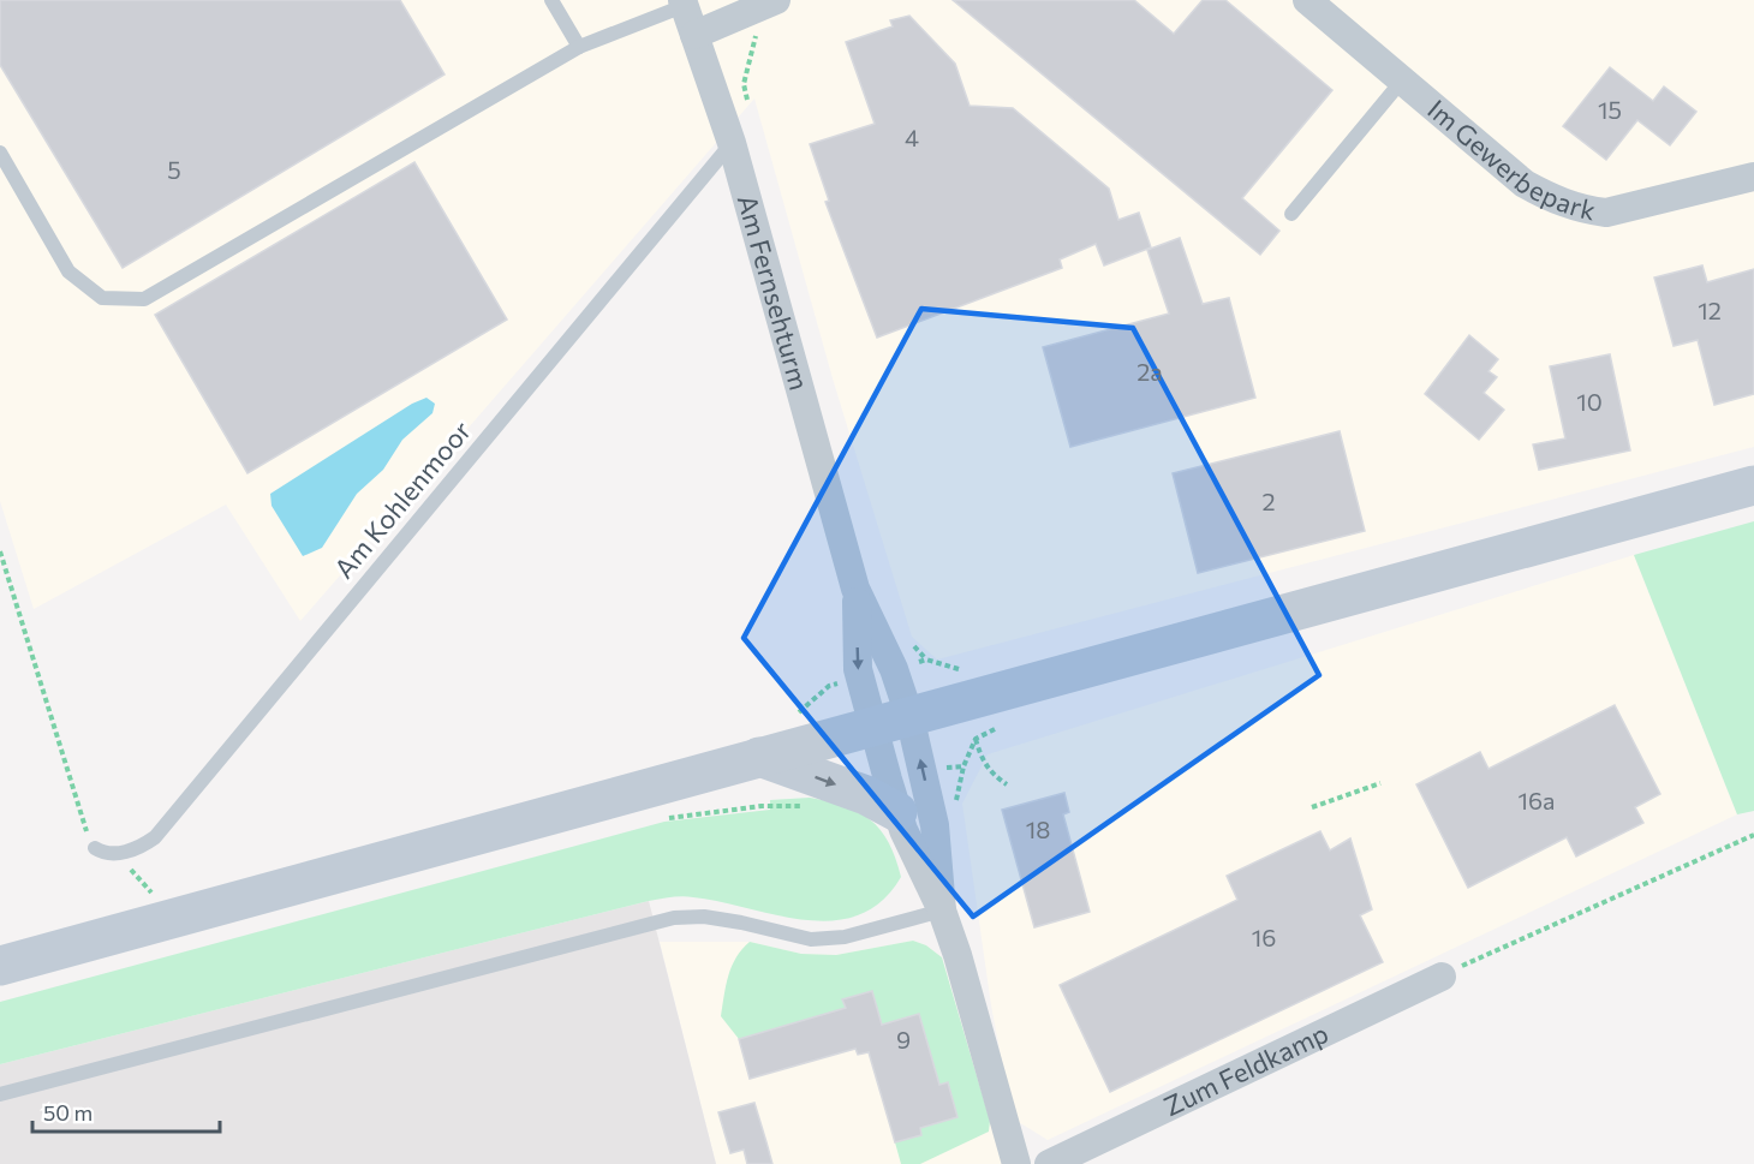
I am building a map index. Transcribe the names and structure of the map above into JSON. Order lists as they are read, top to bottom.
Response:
{
  "streets": {
    "street": ["Im Gewerbepark", "Am Fernsehturm", "Zum Feldkamp"],
    "lane": ["Am Kohlenmoor"]
  },
  "crossings": [
    ["Am Fernsehturm", "Am Kohlenmoor"]
  ],
  "house_numbers": [
    "15",
    "4",
    "5",
    "12",
    "2a",
    "10",
    "2",
    "16a",
    "18",
    "16",
    "9"
  ],
  "scale_bar": "50 m"
}
